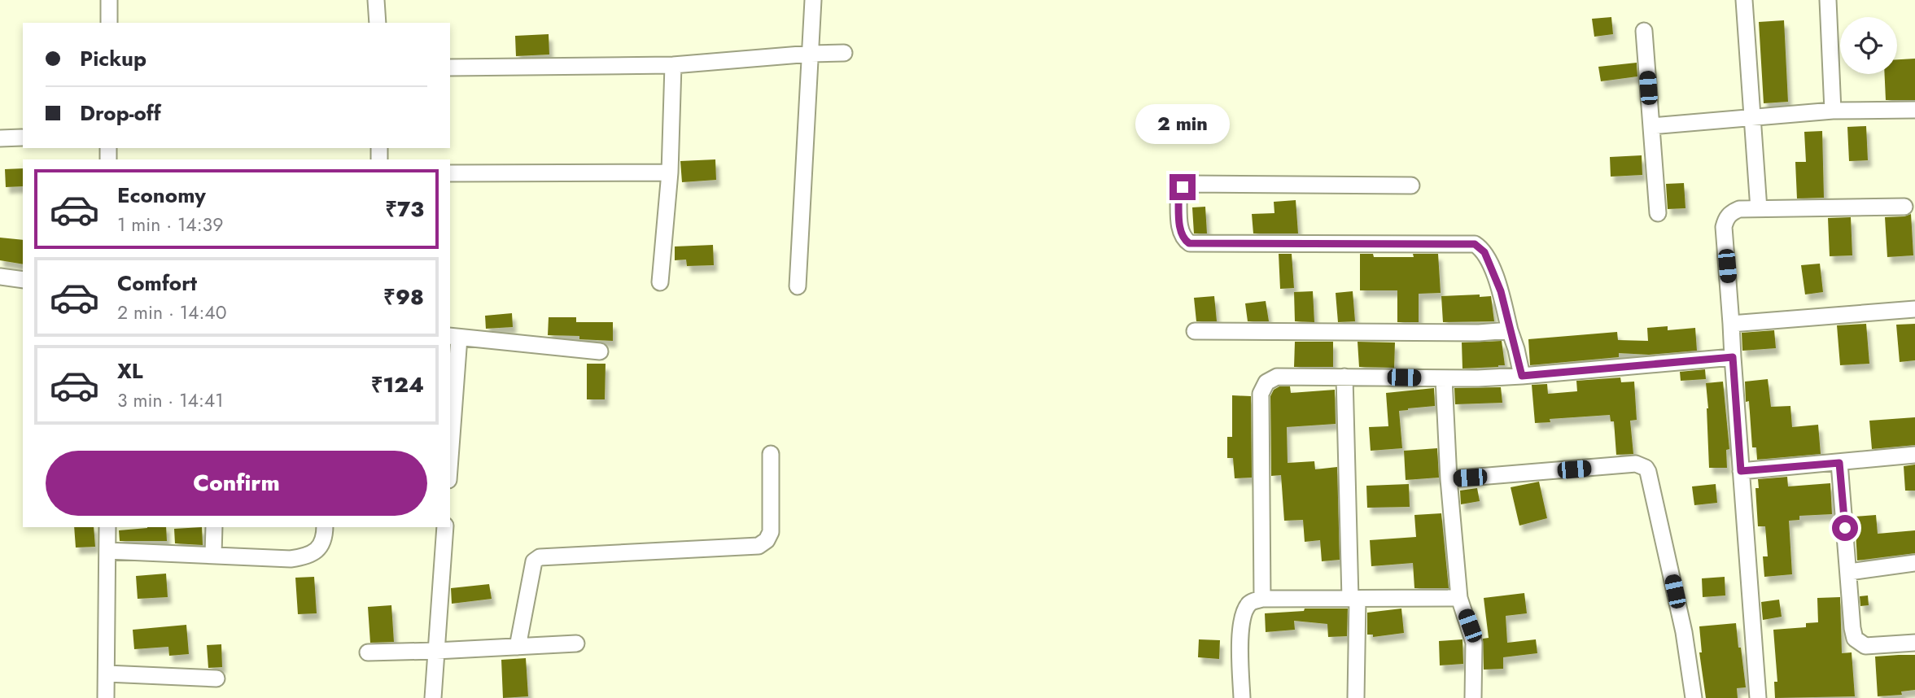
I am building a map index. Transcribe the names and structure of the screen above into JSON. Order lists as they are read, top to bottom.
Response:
{
  "page": {
    "banner": ["Pickup", "Drop-off"],
    "bubble": "2 min",
    "list": [
      {
        "name": "Economy",
        "note": "1 min · 14:39",
        "value": "₹73"
      },
      {
        "name": "Comfort",
        "note": "2 min · 14:40",
        "value": "₹98"
      },
      {
        "name": "XL",
        "note": "3 min · 14:41",
        "value": "₹124"
      }
    ],
    "buttons": "Confirm"
  }
}
